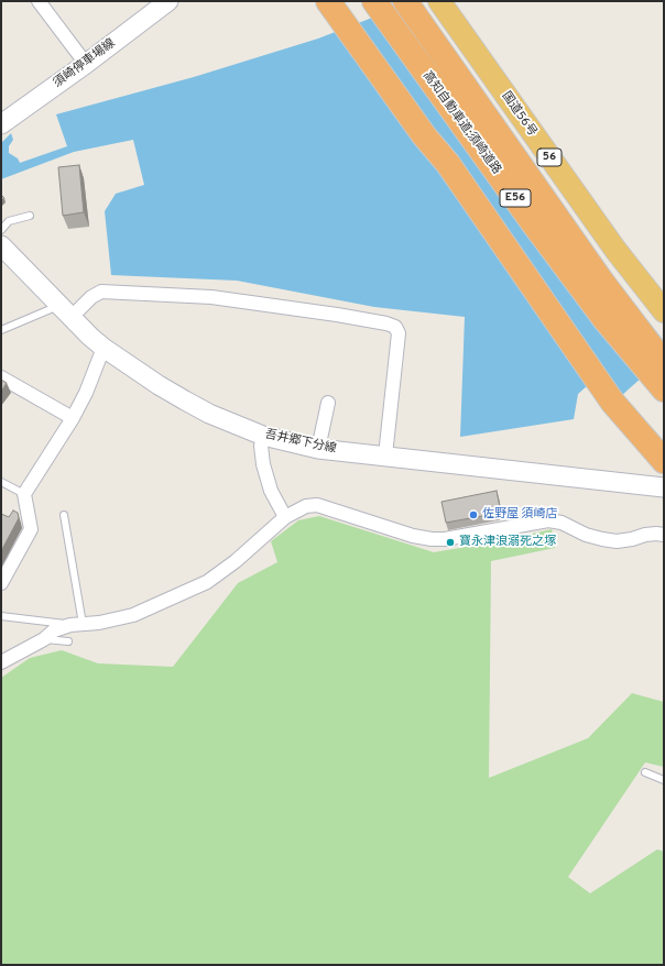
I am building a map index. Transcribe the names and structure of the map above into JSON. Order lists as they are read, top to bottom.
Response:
{
  "streets": {
    "highway": [
      "国道56号",
      "高知自動車道;須崎道路",
      "56",
      "E56"
    ],
    "main road": ["須崎停車場線", "吾井郷下分線"]
  },
  "places": ["佐野屋 須崎店", "寶永津浪溺死之塚"]
}
